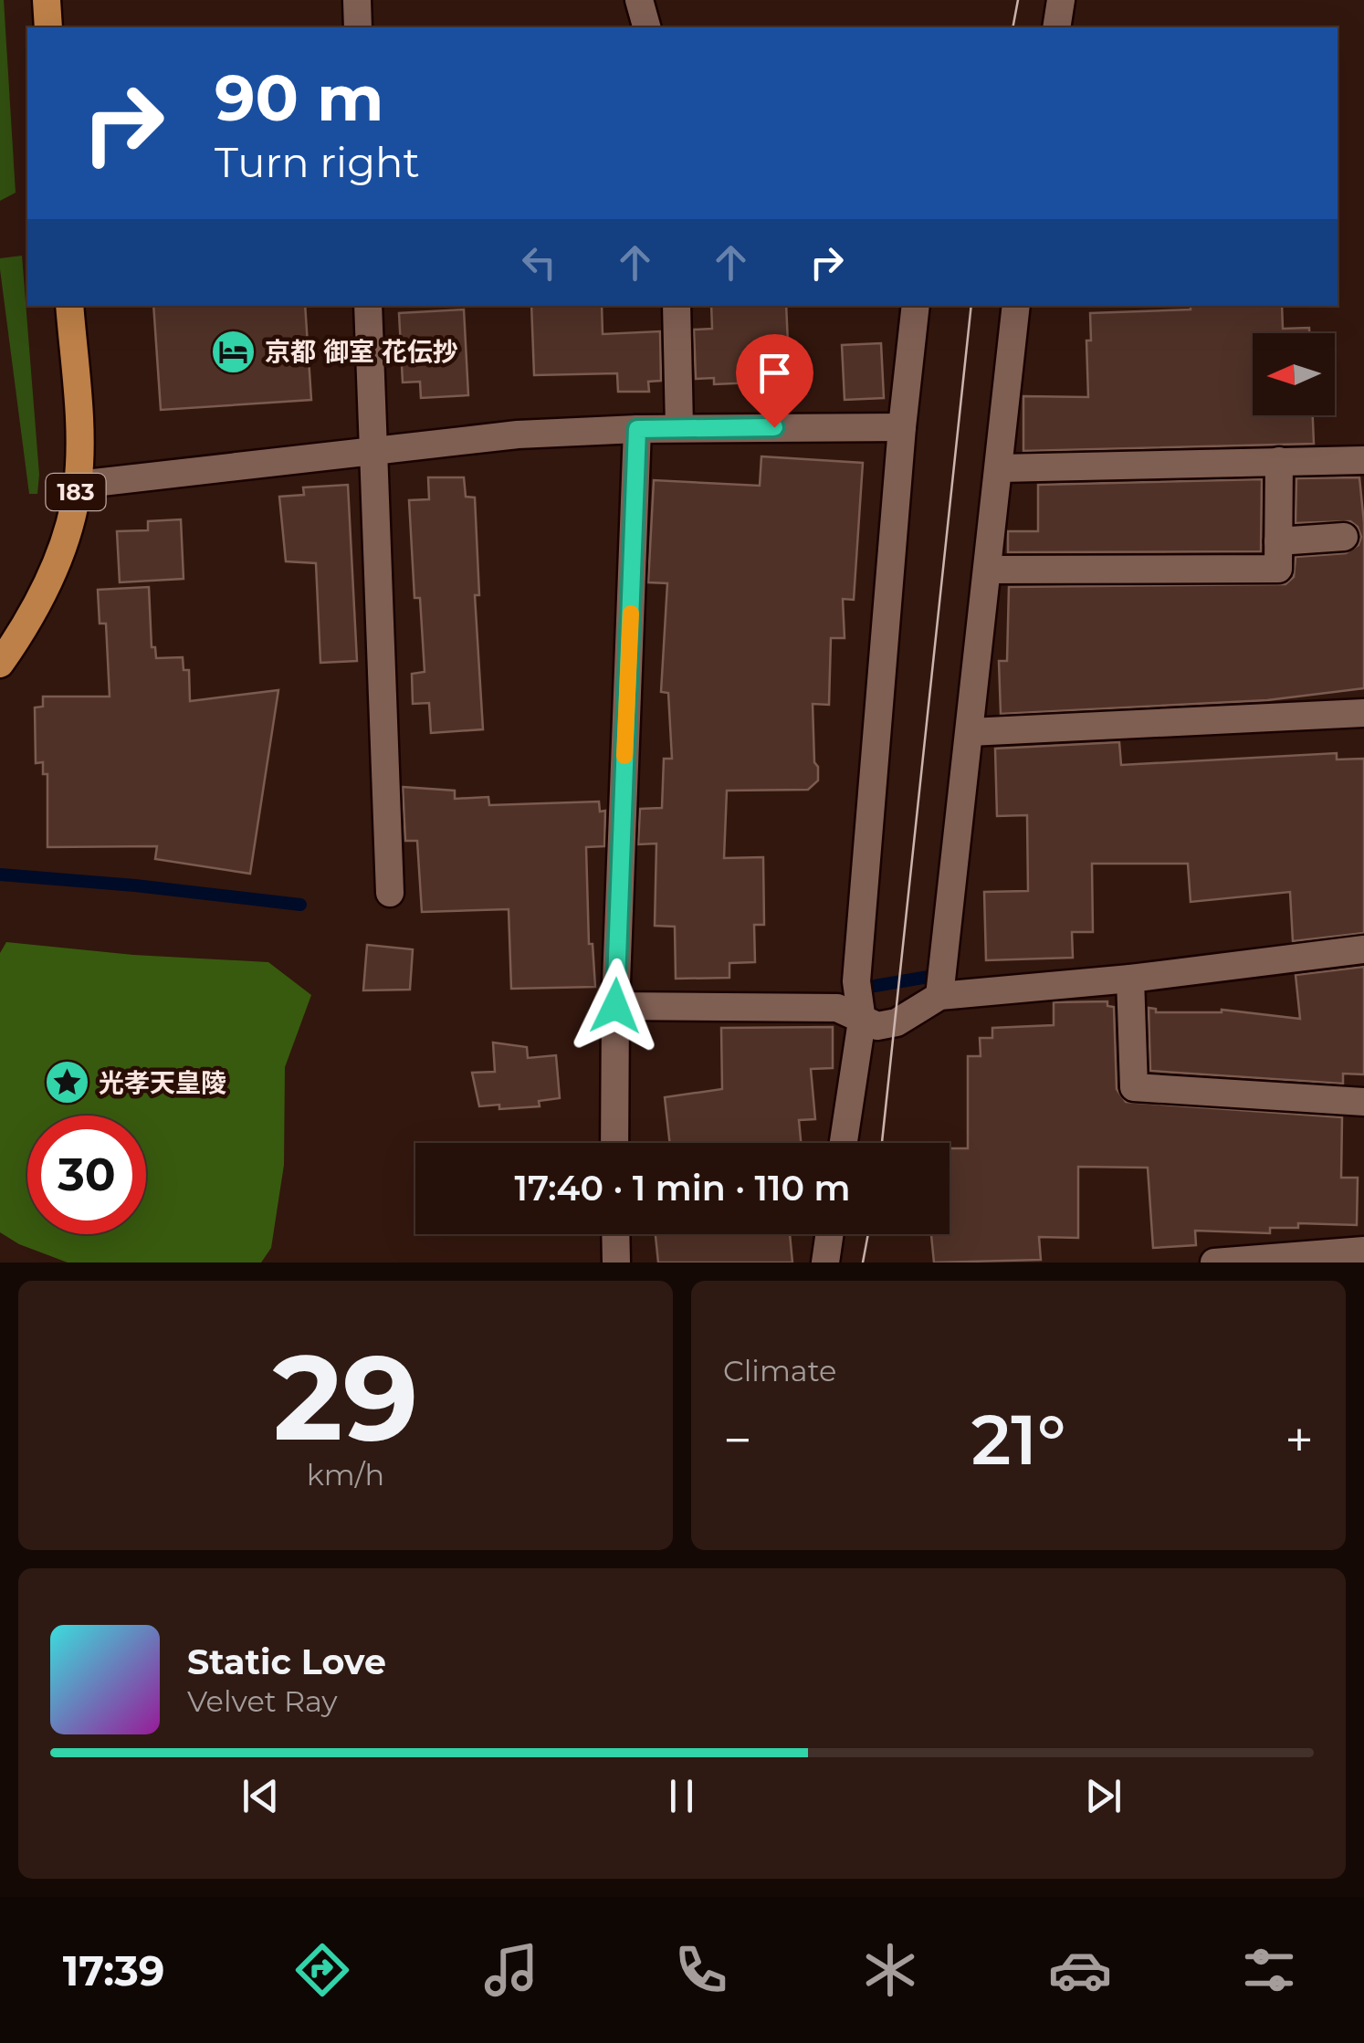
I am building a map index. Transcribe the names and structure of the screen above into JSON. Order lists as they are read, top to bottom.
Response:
{
  "streets": {
    "main road": ["183"]
  },
  "places": {
    "hotel": ["京都 御室 花伝抄"],
    "place": ["光孝天皇陵"]
  },
  "north": "left",
  "page": {
    "turn": ["90 m", "Turn right"],
    "limit": "30",
    "trip": "17:40 · 1 min · 110 m",
    "tile": [
      ["29", "km/h"],
      "Climate"
    ],
    "heat": ["−", "21°", "+"],
    "song": ["Static Love", "Velvet Ray"],
    "tabs": "17:39"
  }
}
